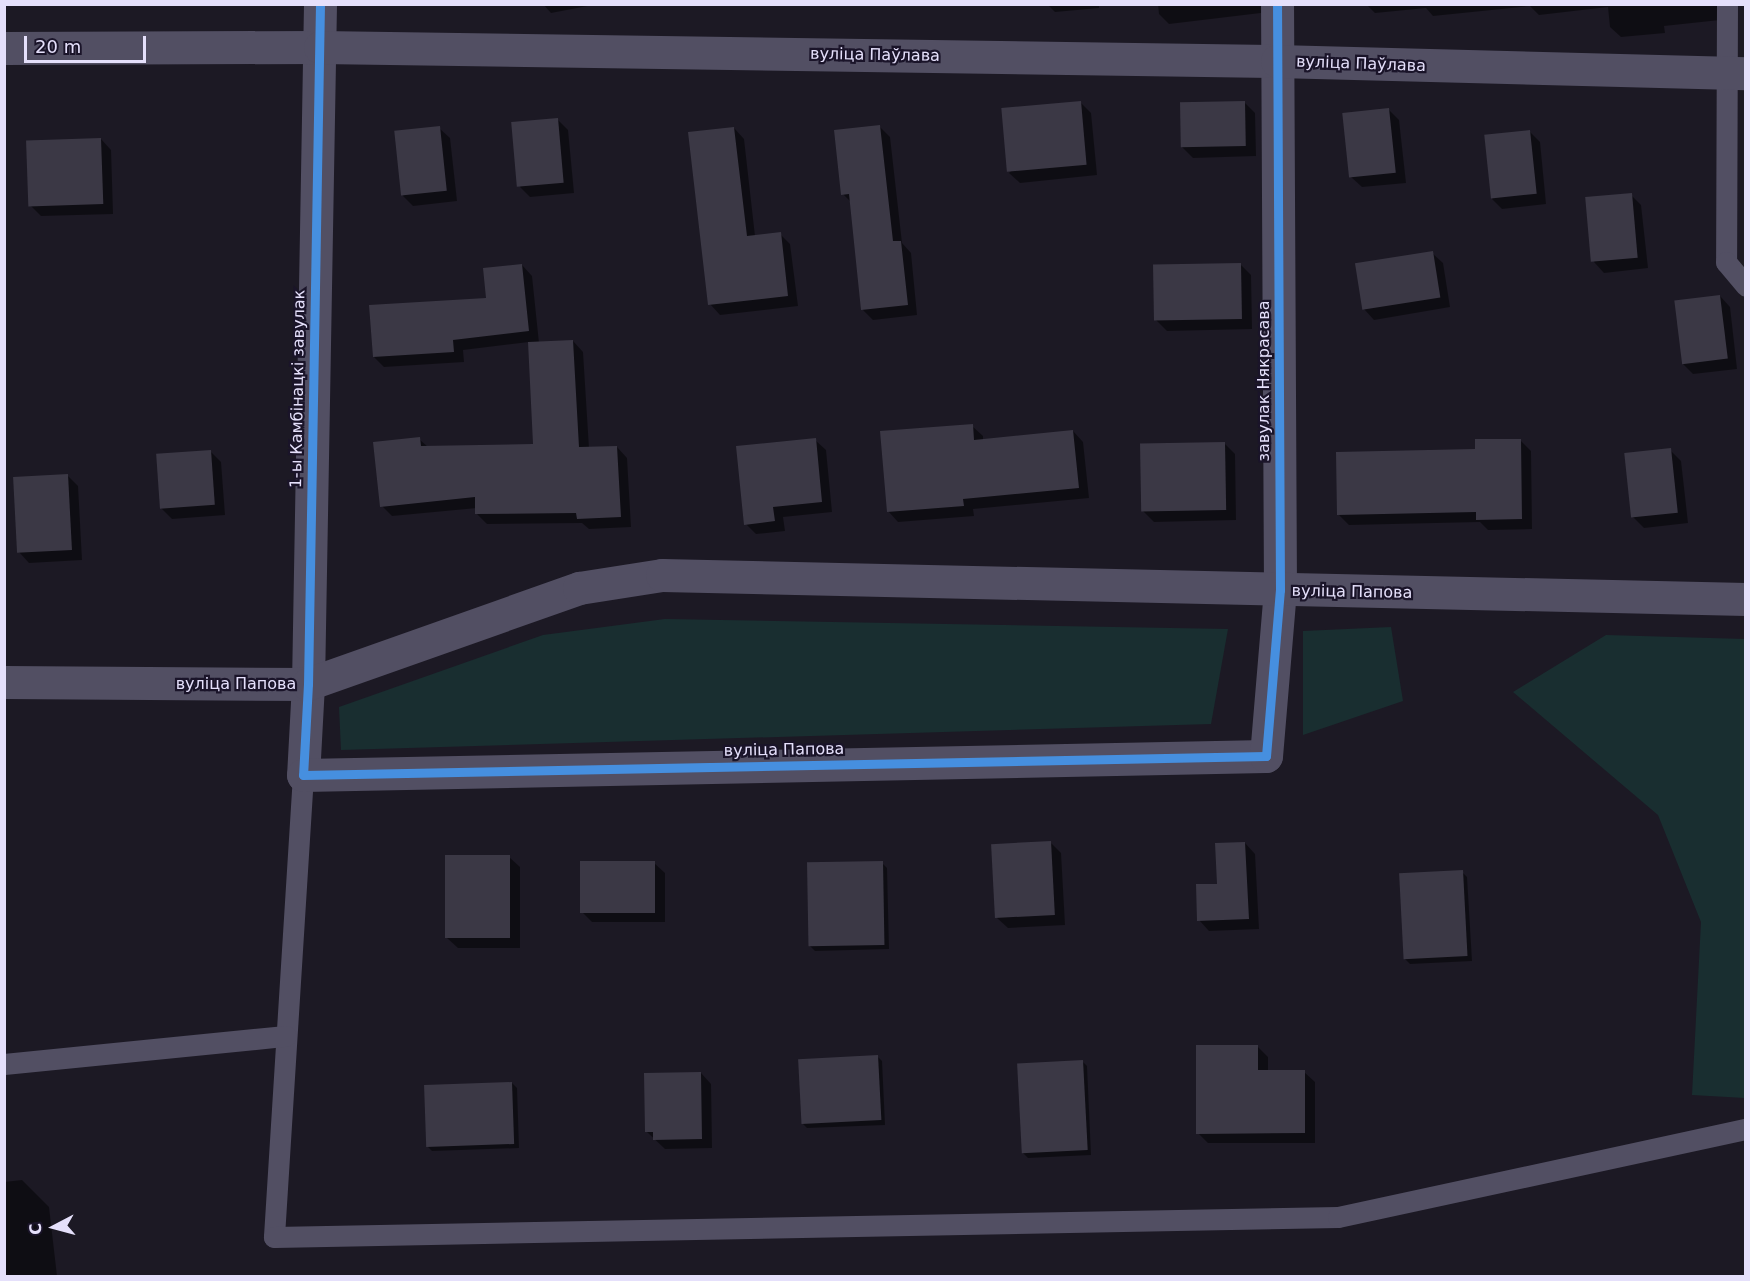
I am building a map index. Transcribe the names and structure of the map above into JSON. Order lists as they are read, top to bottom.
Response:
{
  "streets": {
    "street": [
      "вуліца Паўлава",
      "завулак Някрасава",
      "1-ы Камбінацкі завулак",
      "вуліца Папова"
    ]
  },
  "crossings": [
    ["вуліца Паўлава", "завулак Някрасава"],
    ["вуліца Паўлава", "1-ы Камбінацкі завулак"],
    ["завулак Някрасава", "вуліца Папова"],
    ["1-ы Камбінацкі завулак", "вуліца Папова"]
  ],
  "scale_bar": "20 m",
  "north": "left"
}
